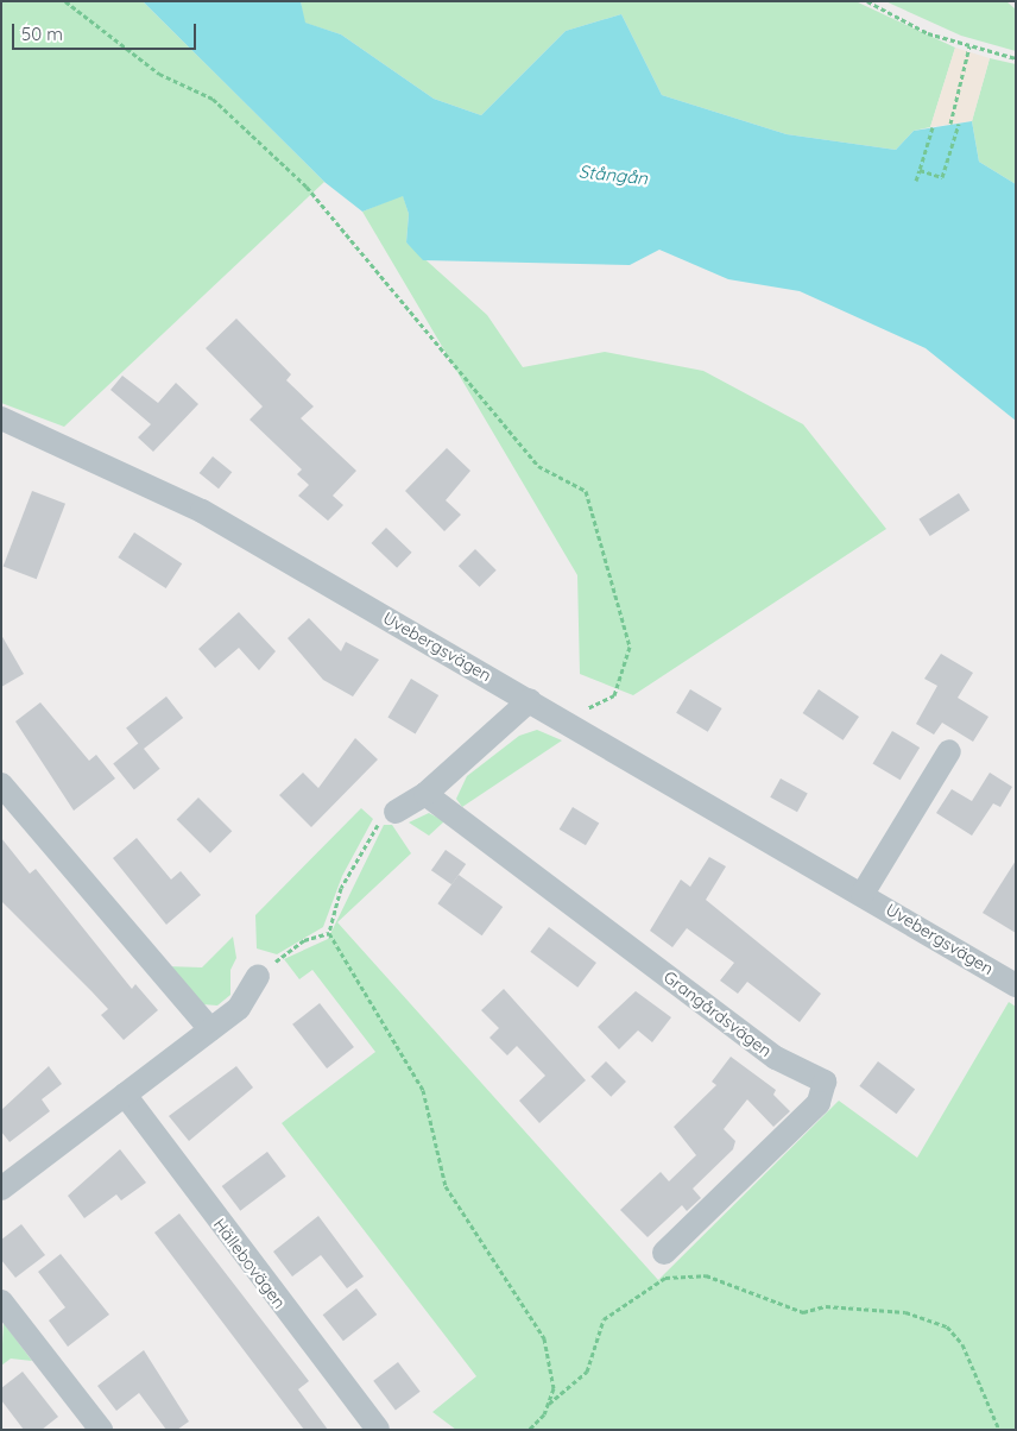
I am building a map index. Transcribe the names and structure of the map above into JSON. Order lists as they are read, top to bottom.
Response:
{
  "streets": {
    "street": ["Uvebergsvägen", "Grangårdsvägen", "Hällebovägen"]
  },
  "water": ["Stångån"],
  "scale_bar": "50 m"
}
